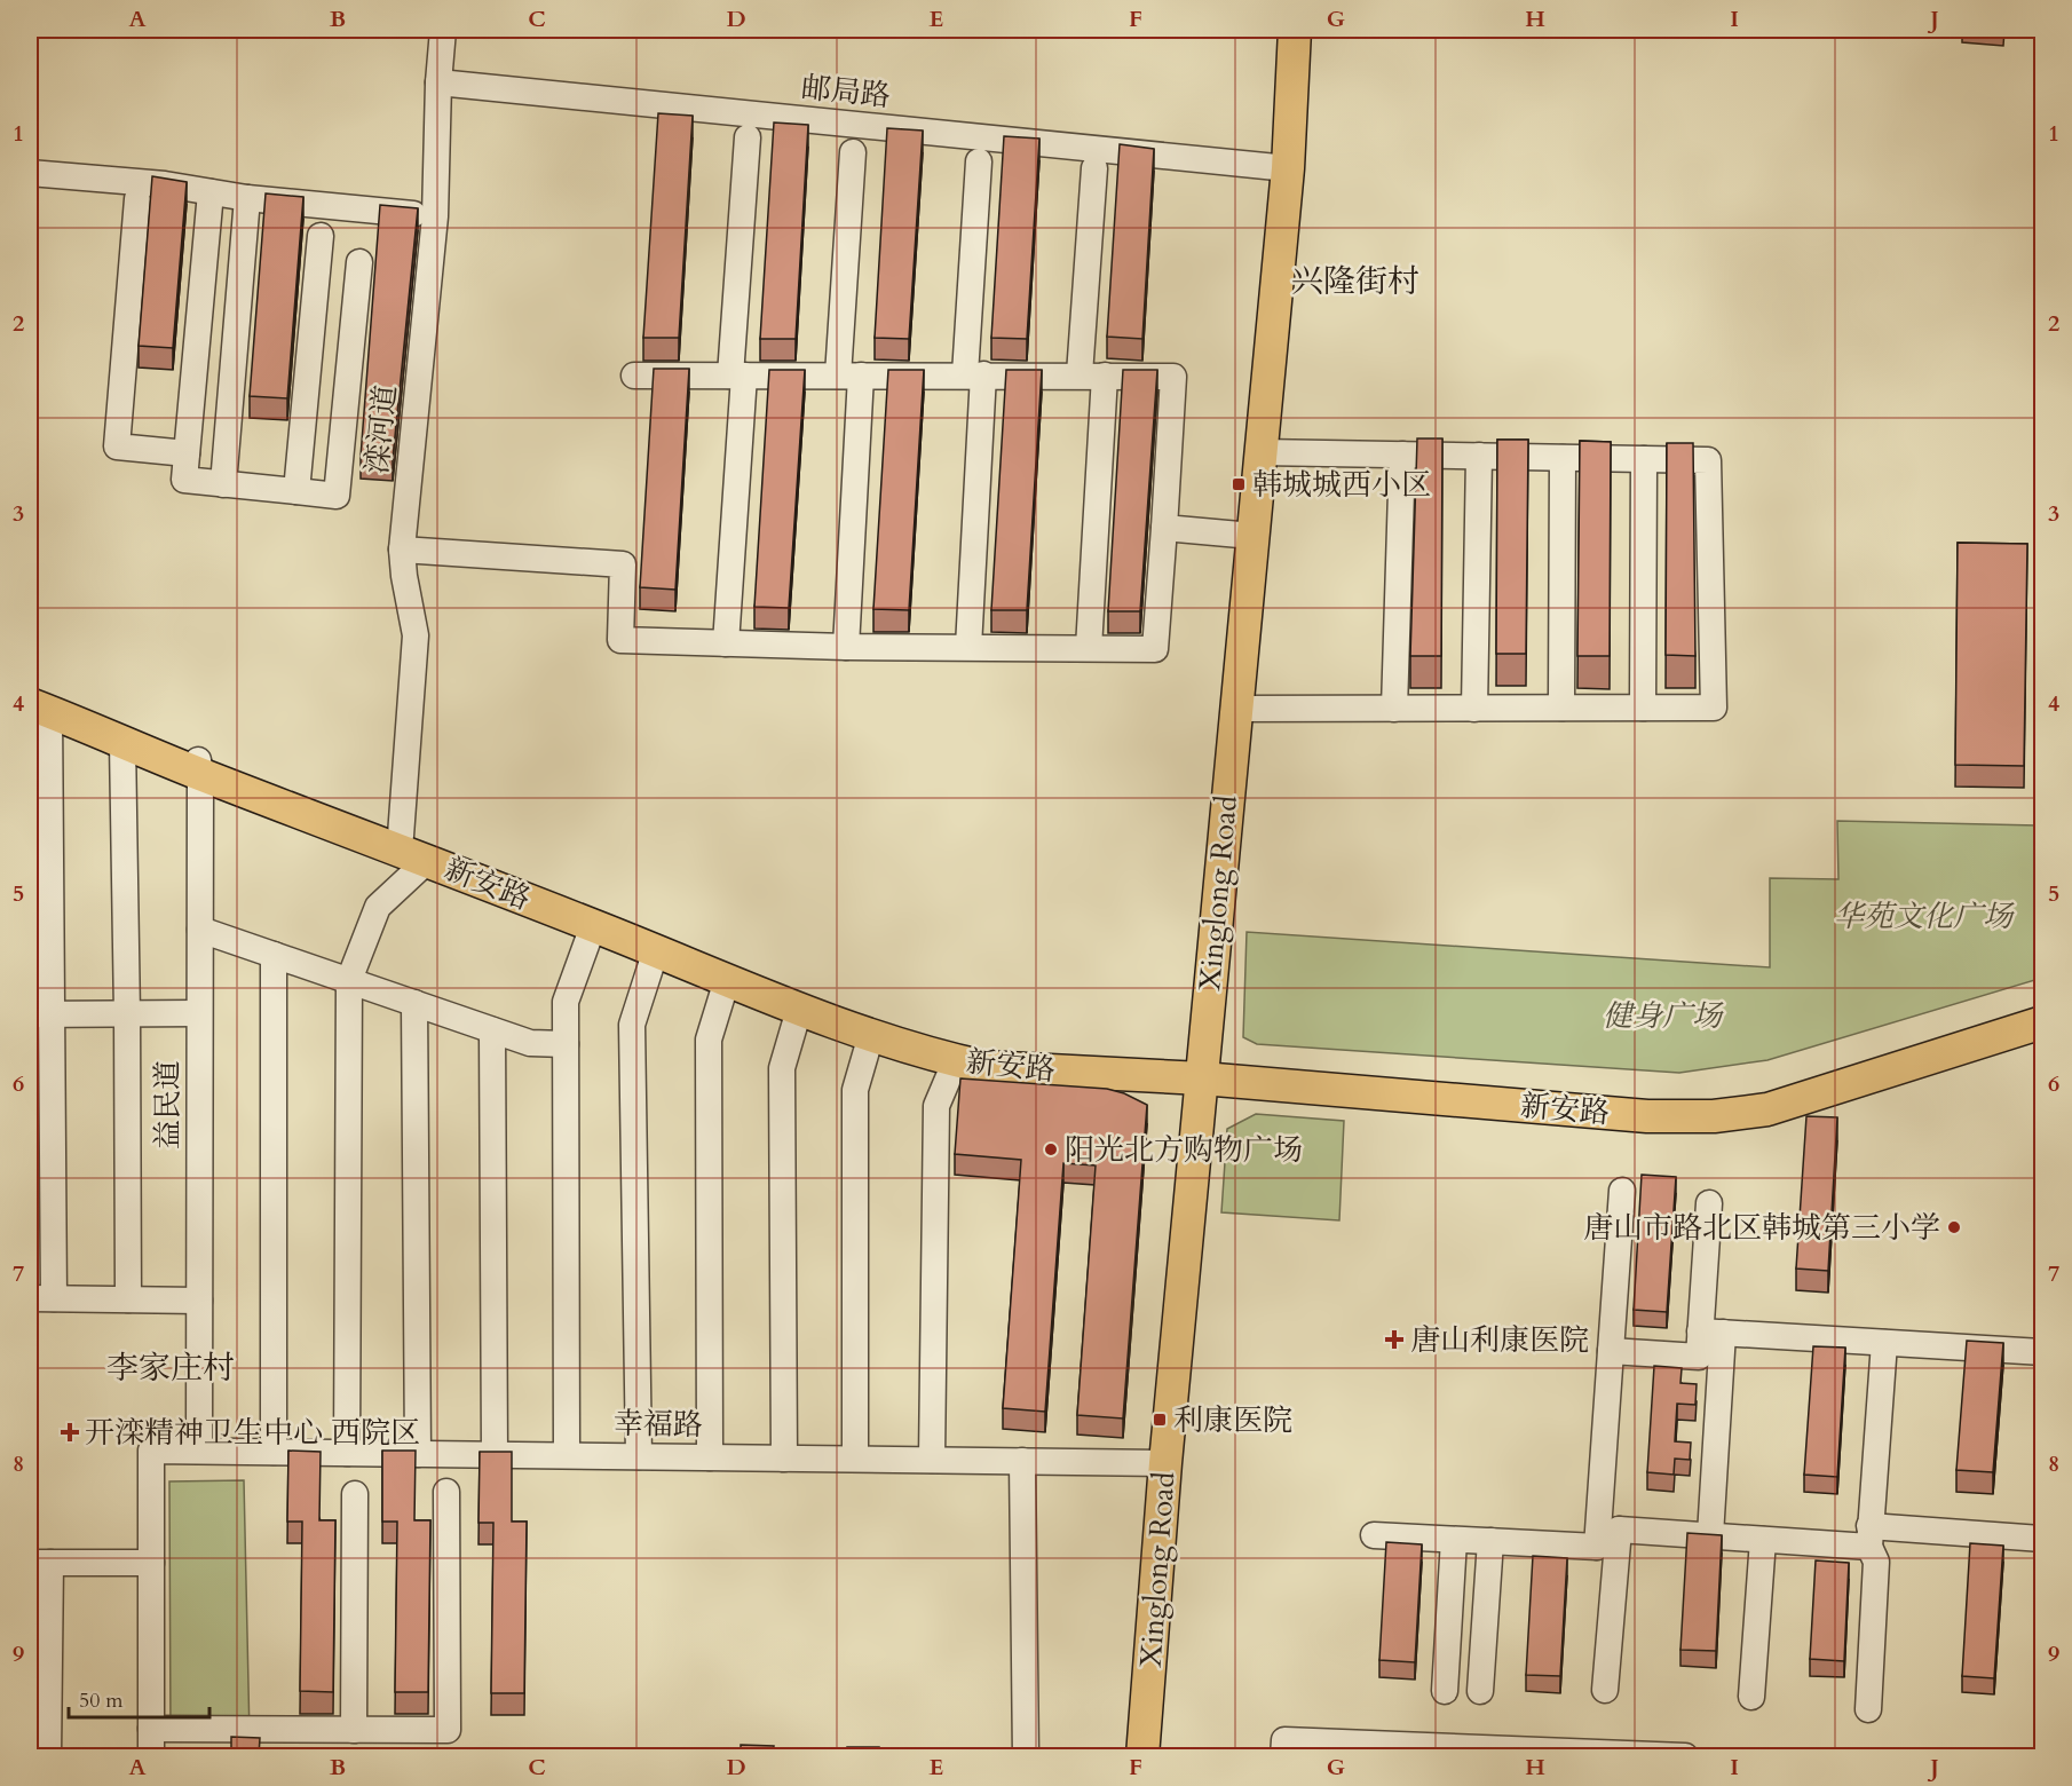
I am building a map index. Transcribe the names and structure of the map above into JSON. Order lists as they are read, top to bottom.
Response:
{
  "streets": {
    "main road": ["新安路", "Xinglong Road"],
    "street": [
      "邮局路",
      "滦河道",
      "益民道",
      "幸福路"
    ]
  },
  "crossings": [
    ["邮局路", "滦河道"],
    ["邮局路", "Xinglong Road"],
    ["滦河道", "新安路"],
    ["新安路", "Xinglong Road"],
    ["新安路", "益民道"],
    ["Xinglong Road", "幸福路"],
    ["益民道", "幸福路"]
  ],
  "districts": ["兴隆街村", "李家庄村"],
  "parks": ["华苑文化广场", "健身广场"],
  "places": {
    "transit": ["韩城城西小区", "利康医院"],
    "other": ["阳光北方购物广场", "唐山市路北区韩城第三小学"],
    "health": ["唐山利康医院", "开滦精神卫生中心 西院区"]
  },
  "scale_bar": "50 m",
  "grid": {
    "columns": [
      "A",
      "B",
      "C",
      "D",
      "E",
      "F",
      "G",
      "H",
      "I",
      "J"
    ],
    "rows": [
      "1",
      "2",
      "3",
      "4",
      "5",
      "6",
      "7",
      "8",
      "9"
    ]
  }
}
